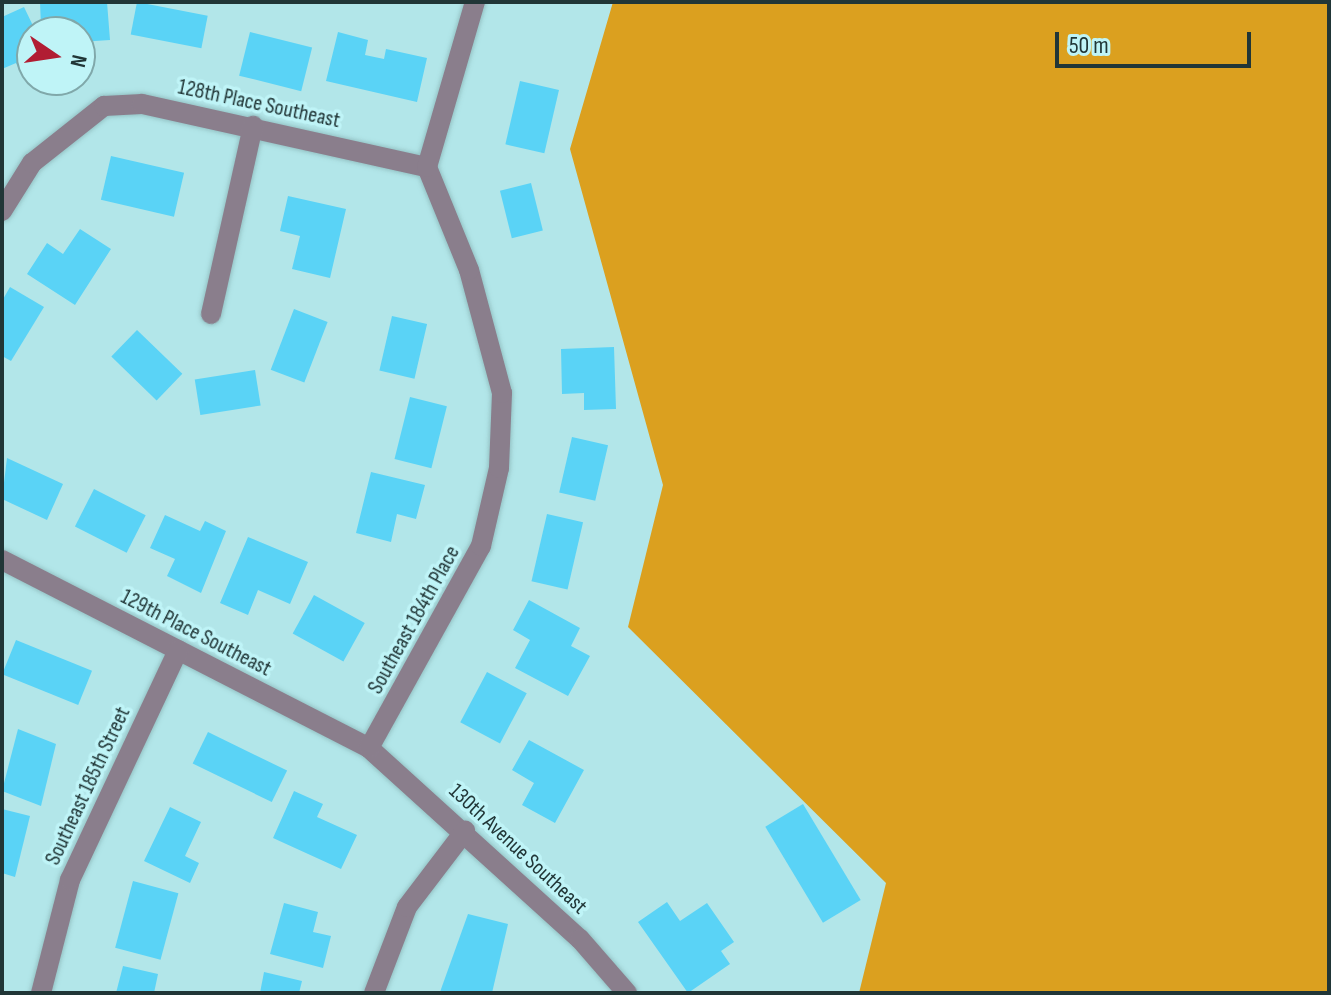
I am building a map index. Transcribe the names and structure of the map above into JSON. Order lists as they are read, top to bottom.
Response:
{
  "streets": {
    "street": [
      "128th Place Southeast",
      "Southeast 184th Place",
      "129th Place Southeast",
      "Southeast 185th Street",
      "130th Avenue Southeast"
    ]
  },
  "crossings": [
    ["128th Place Southeast", "Southeast 184th Place"],
    ["Southeast 184th Place", "129th Place Southeast"],
    ["Southeast 184th Place", "130th Avenue Southeast"],
    ["129th Place Southeast", "Southeast 185th Street"],
    ["129th Place Southeast", "130th Avenue Southeast"]
  ],
  "scale_bar": "50 m",
  "north": "right"
}
